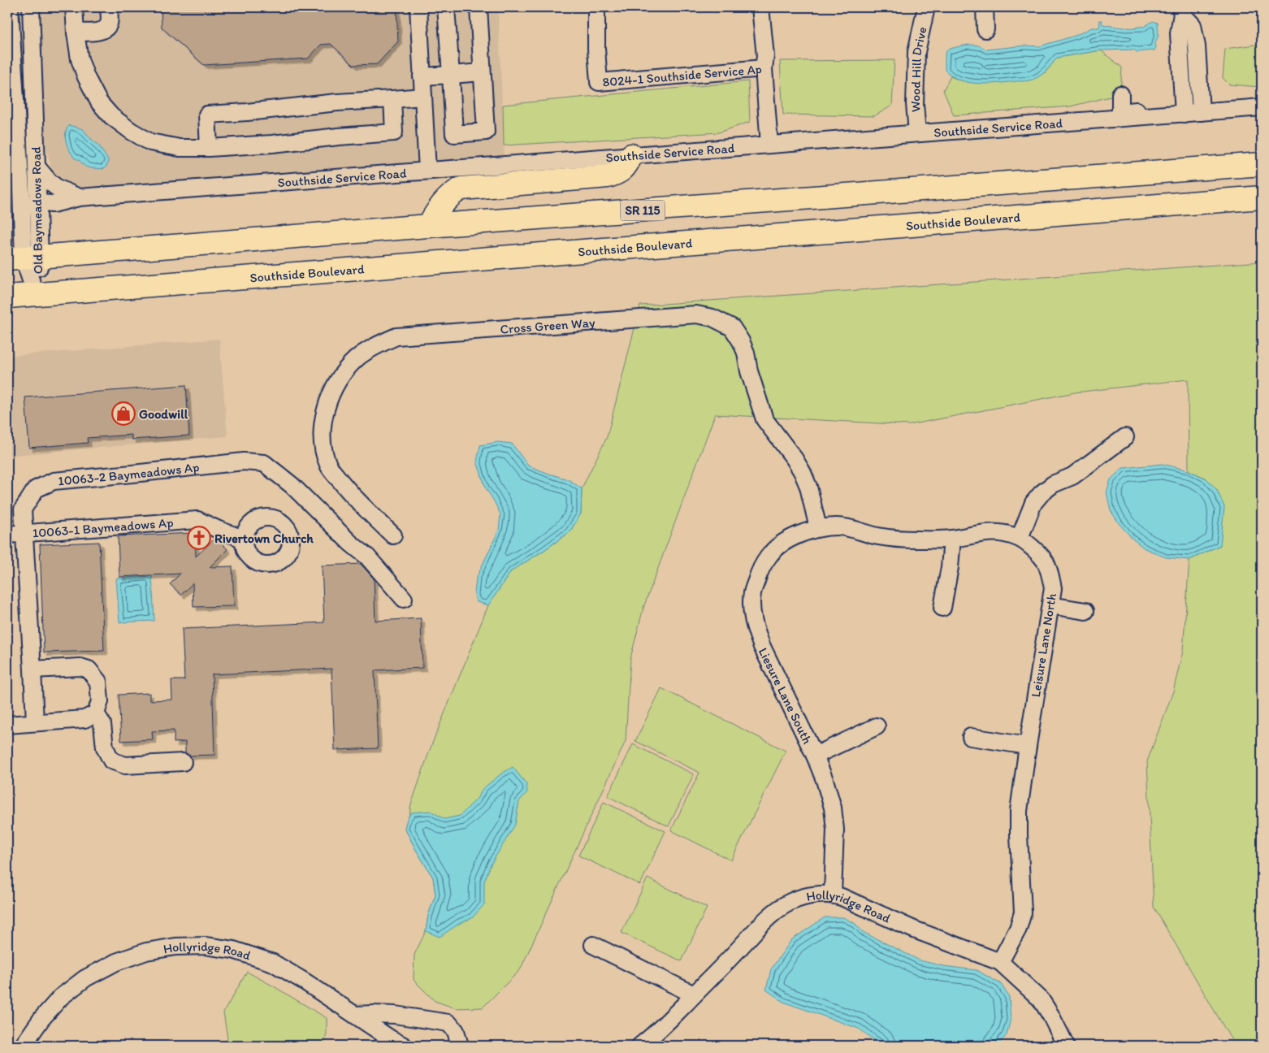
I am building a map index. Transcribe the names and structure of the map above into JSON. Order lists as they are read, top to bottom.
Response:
{
  "streets": {
    "highway": ["SR 115", "Southside Boulevard"],
    "street": [
      "Wood Hill Drive",
      "8024-1 Southside Service Ap",
      "Southside Service Road",
      "Old Baymeadows Road",
      "Cross Green Way",
      "10063-2 Baymeadows Ap",
      "10063-1 Baymeadows Ap",
      "Leisure Lane North",
      "Liesure Lane South",
      "Hollyridge Road"
    ]
  },
  "crossings": [
    ["Wood Hill Drive", "Southside Service Road"],
    ["8024-1 Southside Service Ap", "Southside Service Road"],
    ["Southside Service Road", "Old Baymeadows Road"],
    ["Old Baymeadows Road", "SR 115"],
    ["Old Baymeadows Road", "Southside Boulevard"],
    ["Cross Green Way", "Leisure Lane North"],
    ["Cross Green Way", "Liesure Lane South"],
    ["10063-2 Baymeadows Ap", "10063-1 Baymeadows Ap"],
    ["Leisure Lane North", "Liesure Lane South"],
    ["Leisure Lane North", "Hollyridge Road"],
    ["Liesure Lane South", "Hollyridge Road"]
  ],
  "places": {
    "shop": ["Goodwill"],
    "church": ["Rivertown Church"]
  }
}
